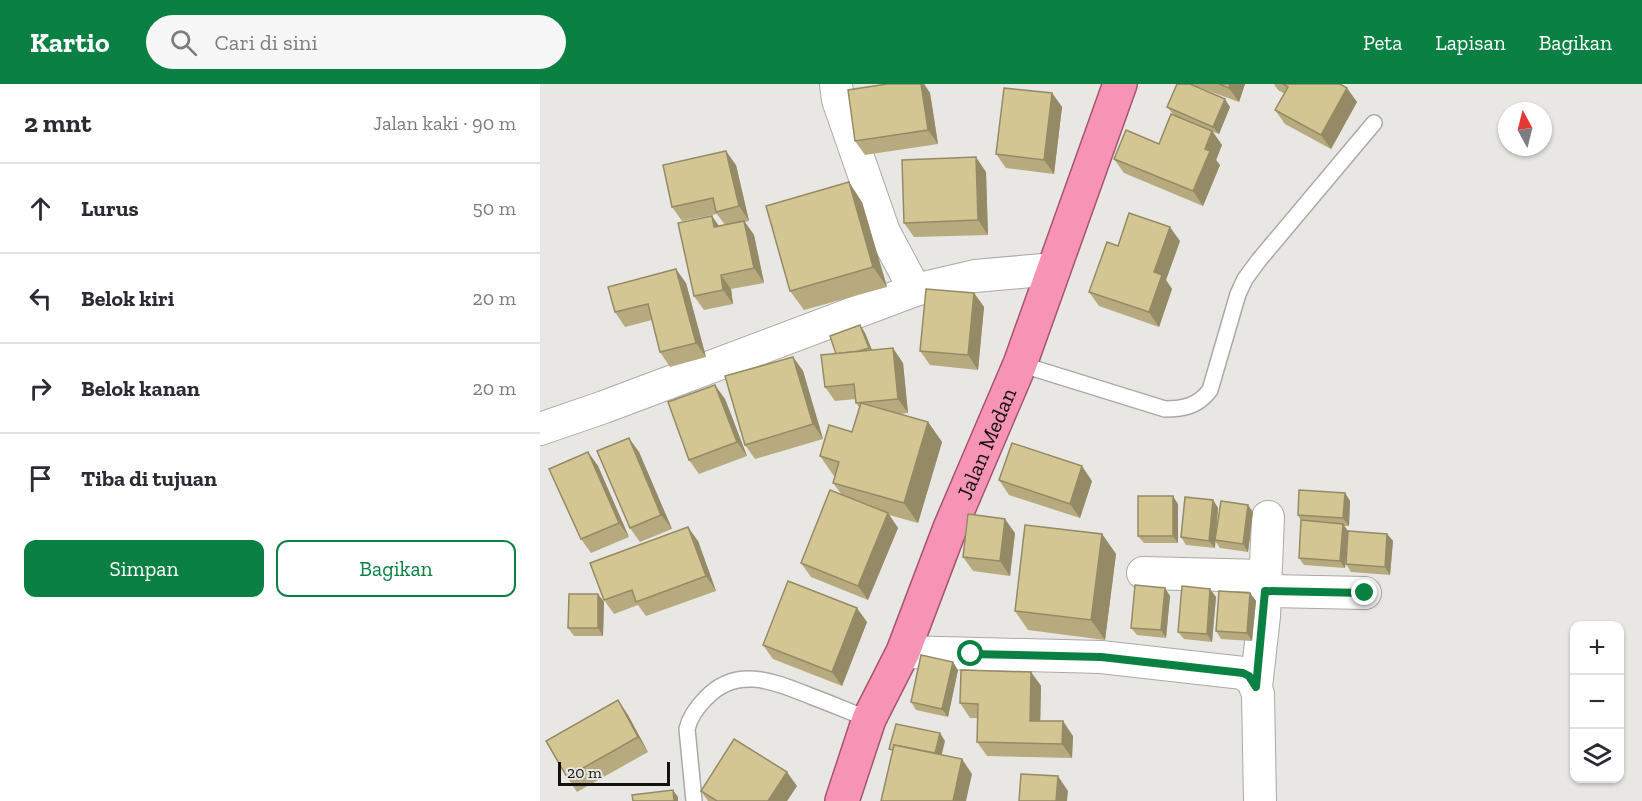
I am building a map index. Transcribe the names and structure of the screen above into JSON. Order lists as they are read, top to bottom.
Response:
{
  "streets": {
    "highway": ["Jalan Medan"]
  },
  "scale_bar": "20 m",
  "north": "top",
  "page": {
    "header": "Kartio",
    "search": "Cari di sini",
    "nav": ["Peta", "Lapisan", "Bagikan"],
    "heading": ["2 mnt", "Jalan kaki · 90 m"],
    "list": [
      ["Lurus", "50 m"],
      ["Belok kiri", "20 m"],
      ["Belok kanan", "20 m"],
      "Tiba di tujuan"
    ],
    "buttons": ["Simpan", "Bagikan"],
    "map_buttons": ["+", "−"],
    "scale": "20 m"
  }
}
